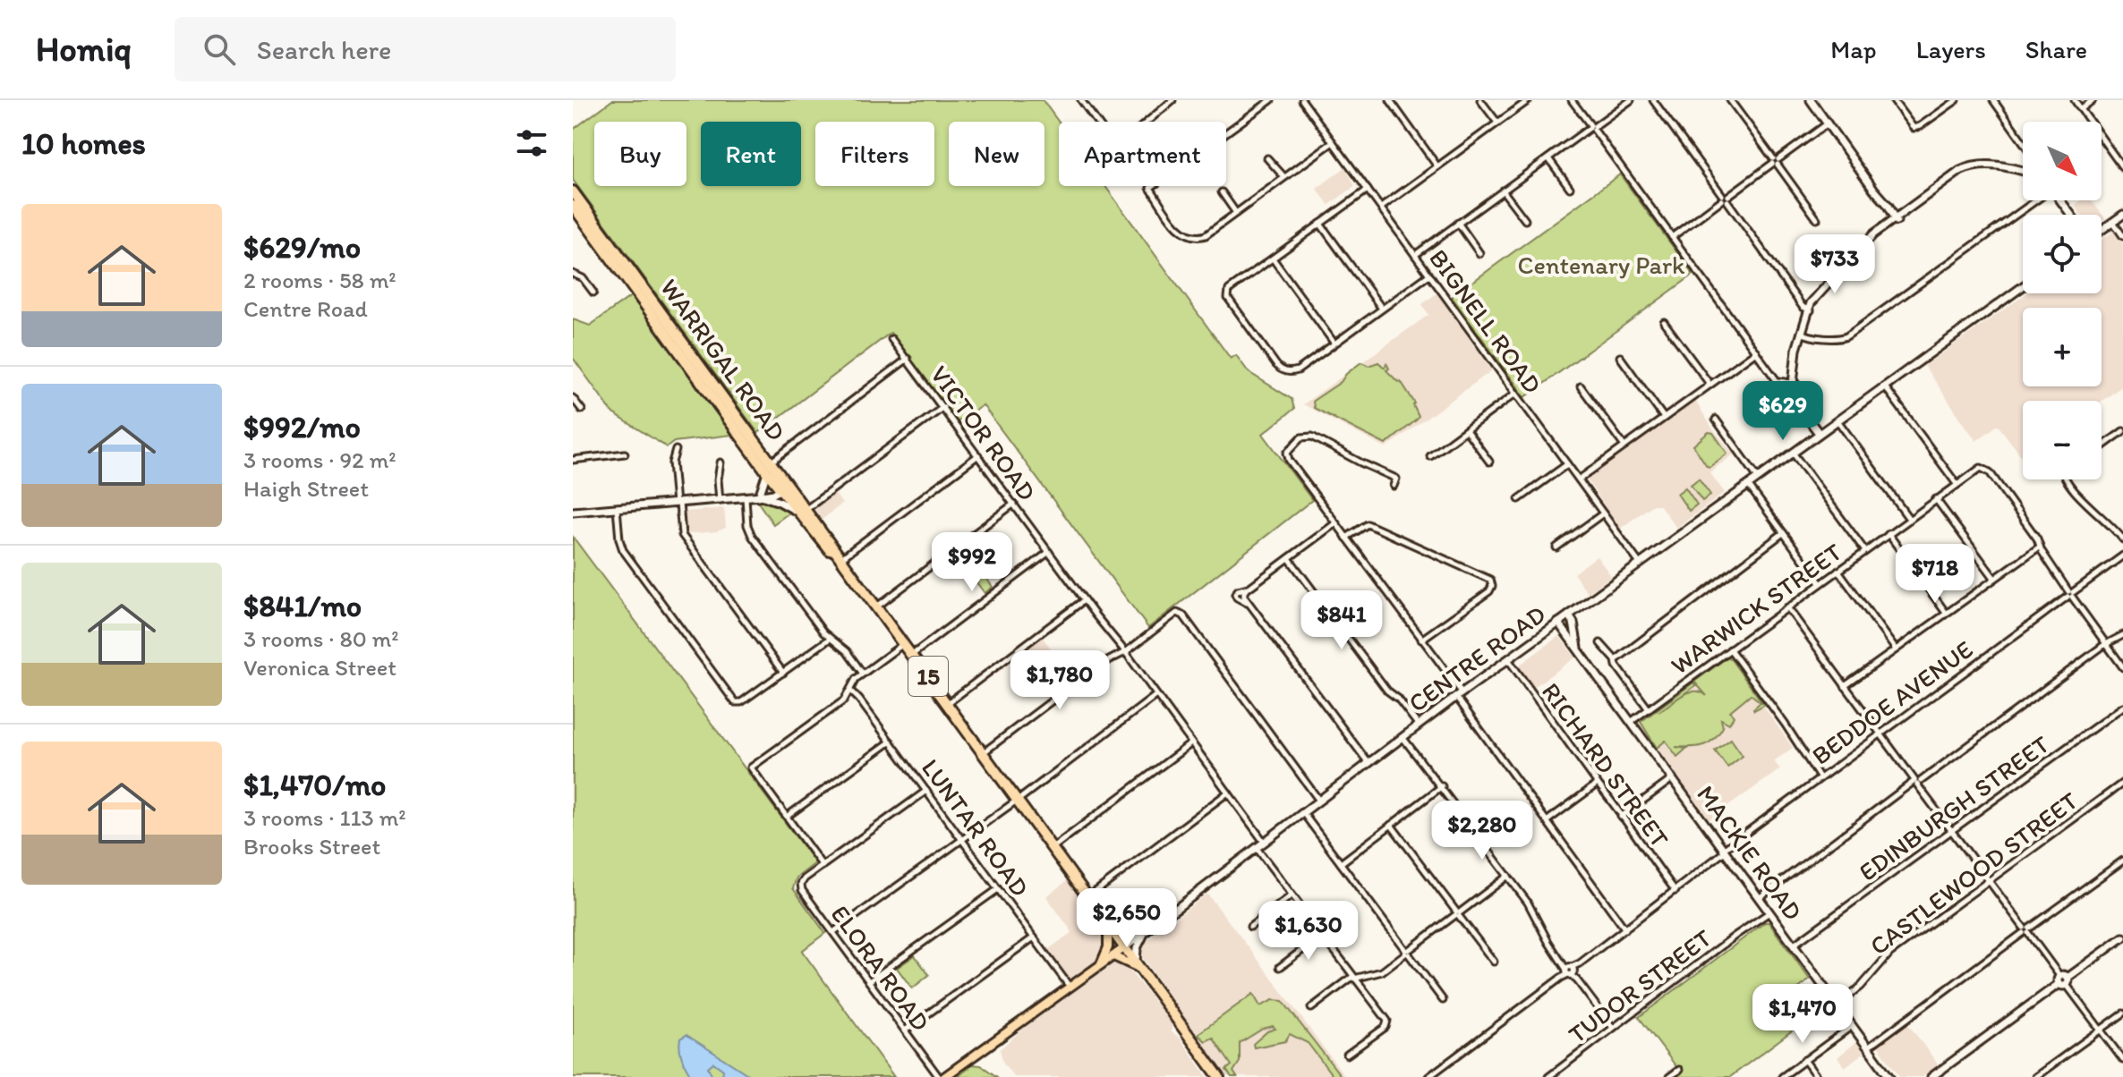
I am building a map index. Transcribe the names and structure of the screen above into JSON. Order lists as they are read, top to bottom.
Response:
{
  "streets": {
    "highway": ["WARRIGAL ROAD", "15"],
    "main road": ["CENTRE ROAD", "MACKIE ROAD"],
    "street": [
      "BIGNELL ROAD",
      "VICTOR ROAD",
      "WARWICK STREET",
      "BEDDOE AVENUE",
      "RICHARD STREET",
      "EDINBURGH STREET",
      "LUNTAR ROAD",
      "CASTLEWOOD STREET",
      "ELORA ROAD",
      "TUDOR STREET"
    ]
  },
  "crossings": [
    ["BIGNELL ROAD", "CENTRE ROAD"],
    ["WARRIGAL ROAD", "CENTRE ROAD"],
    ["VICTOR ROAD", "CENTRE ROAD"],
    ["WARWICK STREET", "MACKIE ROAD"],
    ["CENTRE ROAD", "RICHARD STREET"],
    ["CENTRE ROAD", "LUNTAR ROAD"],
    ["CENTRE ROAD", "MACKIE ROAD"],
    ["BEDDOE AVENUE", "RICHARD STREET"],
    ["BEDDOE AVENUE", "MACKIE ROAD"],
    ["EDINBURGH STREET", "MACKIE ROAD"],
    ["MACKIE ROAD", "CASTLEWOOD STREET"],
    ["MACKIE ROAD", "TUDOR STREET"]
  ],
  "parks": ["Centenary Park"],
  "north": "bottom right",
  "page": {
    "header": "Homiq",
    "search": "Search here",
    "nav": ["Map", "Layers", "Share"],
    "heading": "10 homes",
    "map_buttons": ["+", "−"],
    "chip": [
      "Buy",
      "Rent",
      "Filters",
      "New",
      "Apartment"
    ],
    "list": [
      {
        "name": "$629/mo",
        "note": "2 rooms · 58 m² · Centre Road"
      },
      {
        "name": "$992/mo",
        "note": "3 rooms · 92 m² · Haigh Street"
      },
      {
        "name": "$841/mo",
        "note": "3 rooms · 80 m² · Veronica Street"
      },
      {
        "name": "$1,470/mo",
        "note": "3 rooms · 113 m² · Brooks Street"
      }
    ],
    "price": [
      "$733",
      "$629",
      "$992",
      "$718",
      "$841",
      "$1,780",
      "$2,280",
      "$2,650",
      "$1,630",
      "$1,470"
    ]
  }
}
